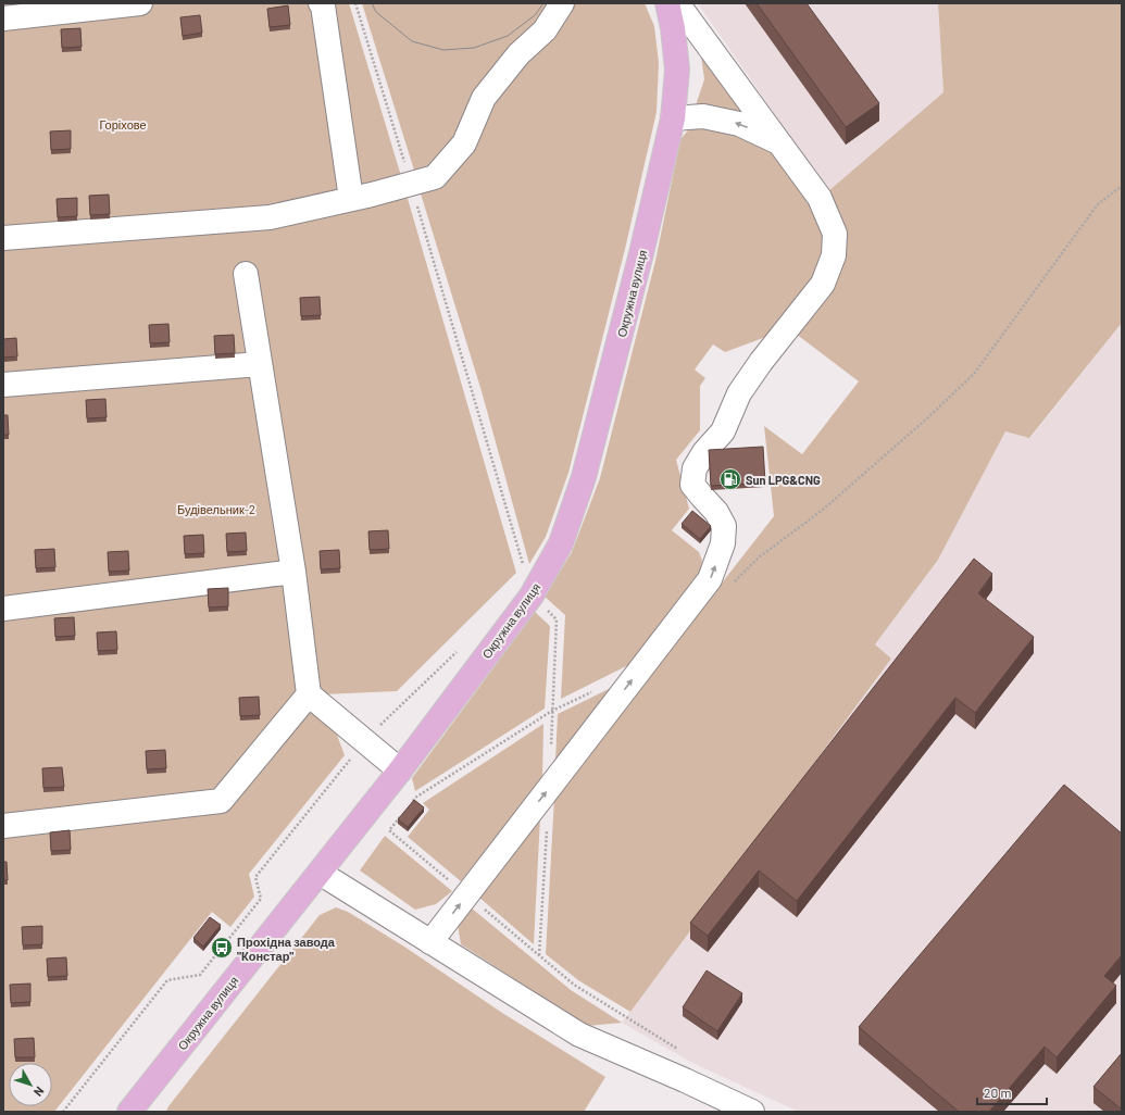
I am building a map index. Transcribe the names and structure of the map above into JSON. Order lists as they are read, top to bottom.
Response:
{
  "streets": {
    "main road": ["Окружна вулиця"]
  },
  "parks": ["Горіхове", "Будівельник-2"],
  "places": {
    "fuel station": ["Sun LPG&CNG"],
    "bus stop": ["Прохідна завода \"Констар\""]
  },
  "scale_bar": "20 m",
  "north": "bottom right"
}
